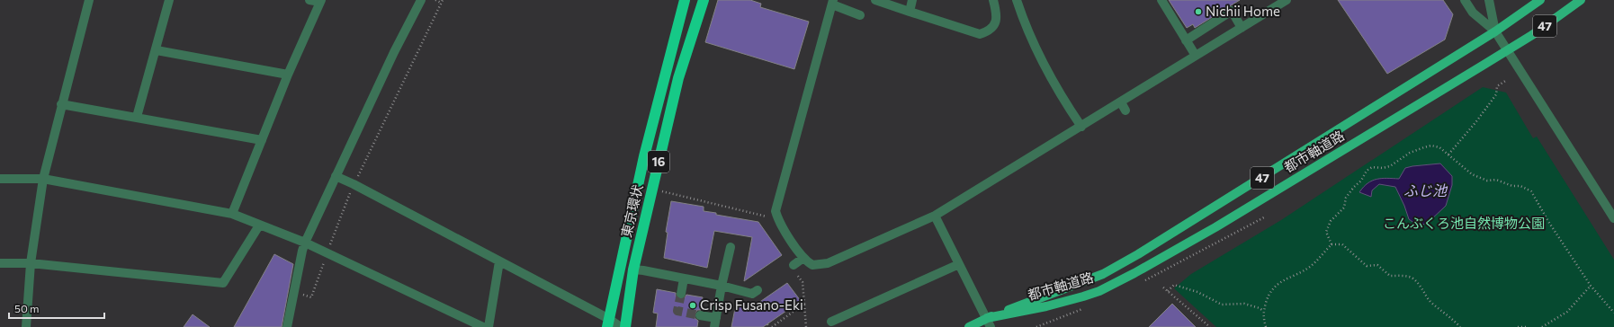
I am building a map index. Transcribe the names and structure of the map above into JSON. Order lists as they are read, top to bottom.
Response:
{
  "streets": {
    "highway": ["16", "東京環状"],
    "main road": ["47", "都市軸道路"]
  },
  "water": ["ふじ池"],
  "parks": ["こんぶくろ池自然博物公園"],
  "places": ["Nichii Home", "Crisp Fusano-Eki"],
  "scale_bar": "50 m"
}
